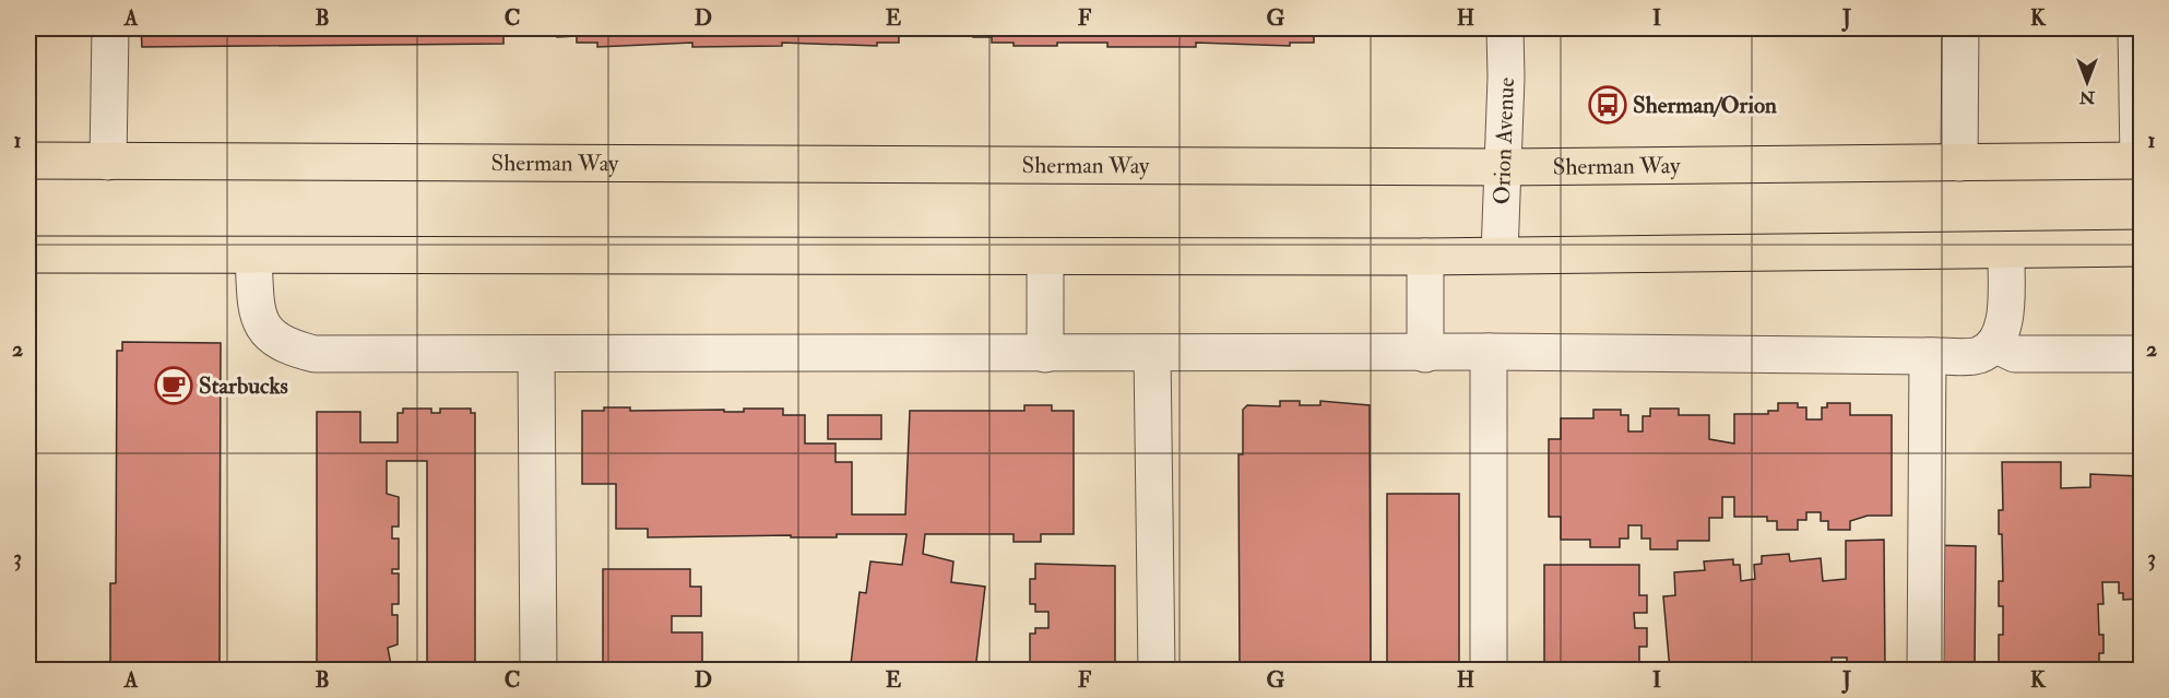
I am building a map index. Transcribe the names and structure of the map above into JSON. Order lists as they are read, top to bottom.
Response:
{
  "streets": {
    "main road": ["Sherman Way"],
    "street": ["Orion Avenue"]
  },
  "crossings": [
    ["Orion Avenue", "Sherman Way"]
  ],
  "places": {
    "bus stop": ["Sherman/Orion"],
    "cafe": ["Starbucks"]
  },
  "north": "bottom",
  "grid": {
    "columns": [
      "A",
      "B",
      "C",
      "D",
      "E",
      "F",
      "G",
      "H",
      "I",
      "J",
      "K"
    ],
    "rows": ["1", "2", "3"]
  }
}
